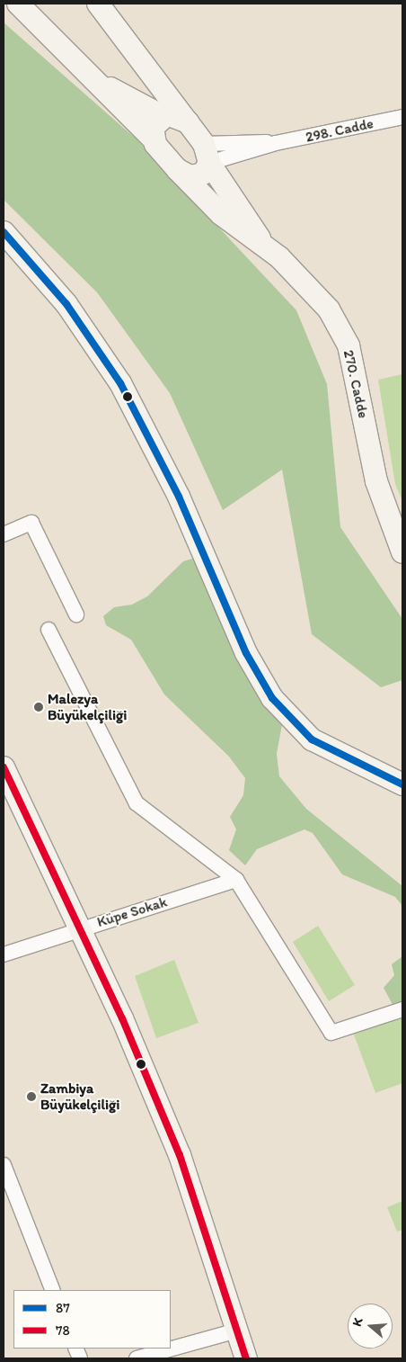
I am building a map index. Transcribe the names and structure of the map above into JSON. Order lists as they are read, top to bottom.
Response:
{
  "streets": {
    "street": ["298. Cadde", "270. Cadde", "Küpe Sokak"]
  },
  "crossings": [
    ["298. Cadde", "270. Cadde"]
  ],
  "places": ["Malezya Büyükelçiliği", "Zambiya Büyükelçiliği"],
  "lines": ["transit line 87", "transit line 78"],
  "legend": ["87", "78"],
  "north": "left"
}
